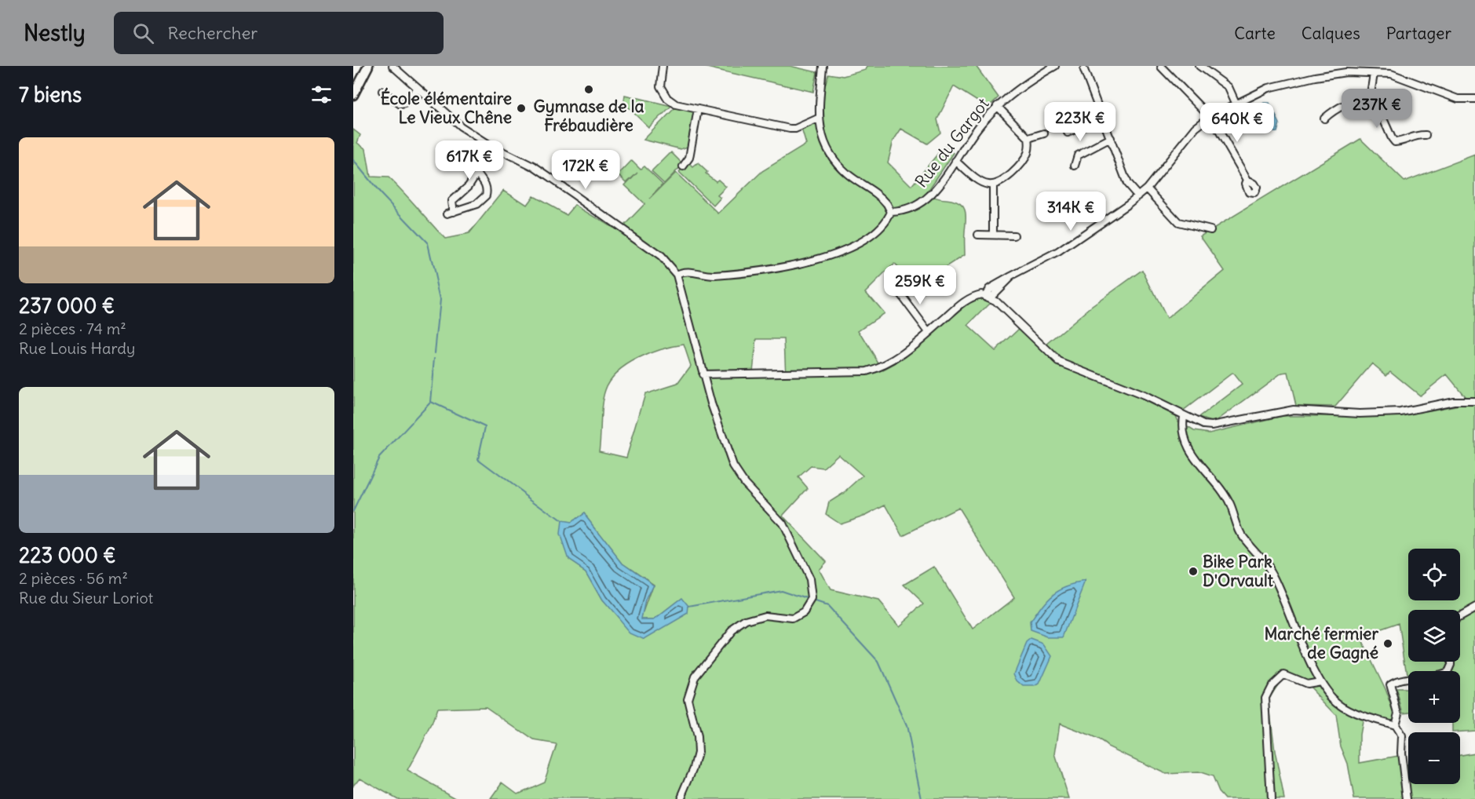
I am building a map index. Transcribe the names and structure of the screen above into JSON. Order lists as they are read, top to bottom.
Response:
{
  "streets": {
    "street": ["Rue du Gargot"]
  },
  "places": [
    "Gymnase de la Frébaudière",
    "École élémentaire Le Vieux Chêne",
    "Bike Park D'Orvault",
    "Marché fermier de Gagné"
  ],
  "page": {
    "header": "Nestly",
    "search": "Rechercher",
    "nav": ["Carte", "Calques", "Partager"],
    "heading": "7 biens",
    "price": [
      "237K €",
      "223K €",
      "640K €",
      "617K €",
      "172K €",
      "314K €",
      "259K €"
    ],
    "list": [
      {
        "name": "237 000 €",
        "note": "2 pièces · 74 m² · Rue Louis Hardy"
      },
      {
        "name": "223 000 €",
        "note": "2 pièces · 56 m² · Rue du Sieur Loriot"
      }
    ],
    "map_buttons": ["+", "−"]
  }
}
